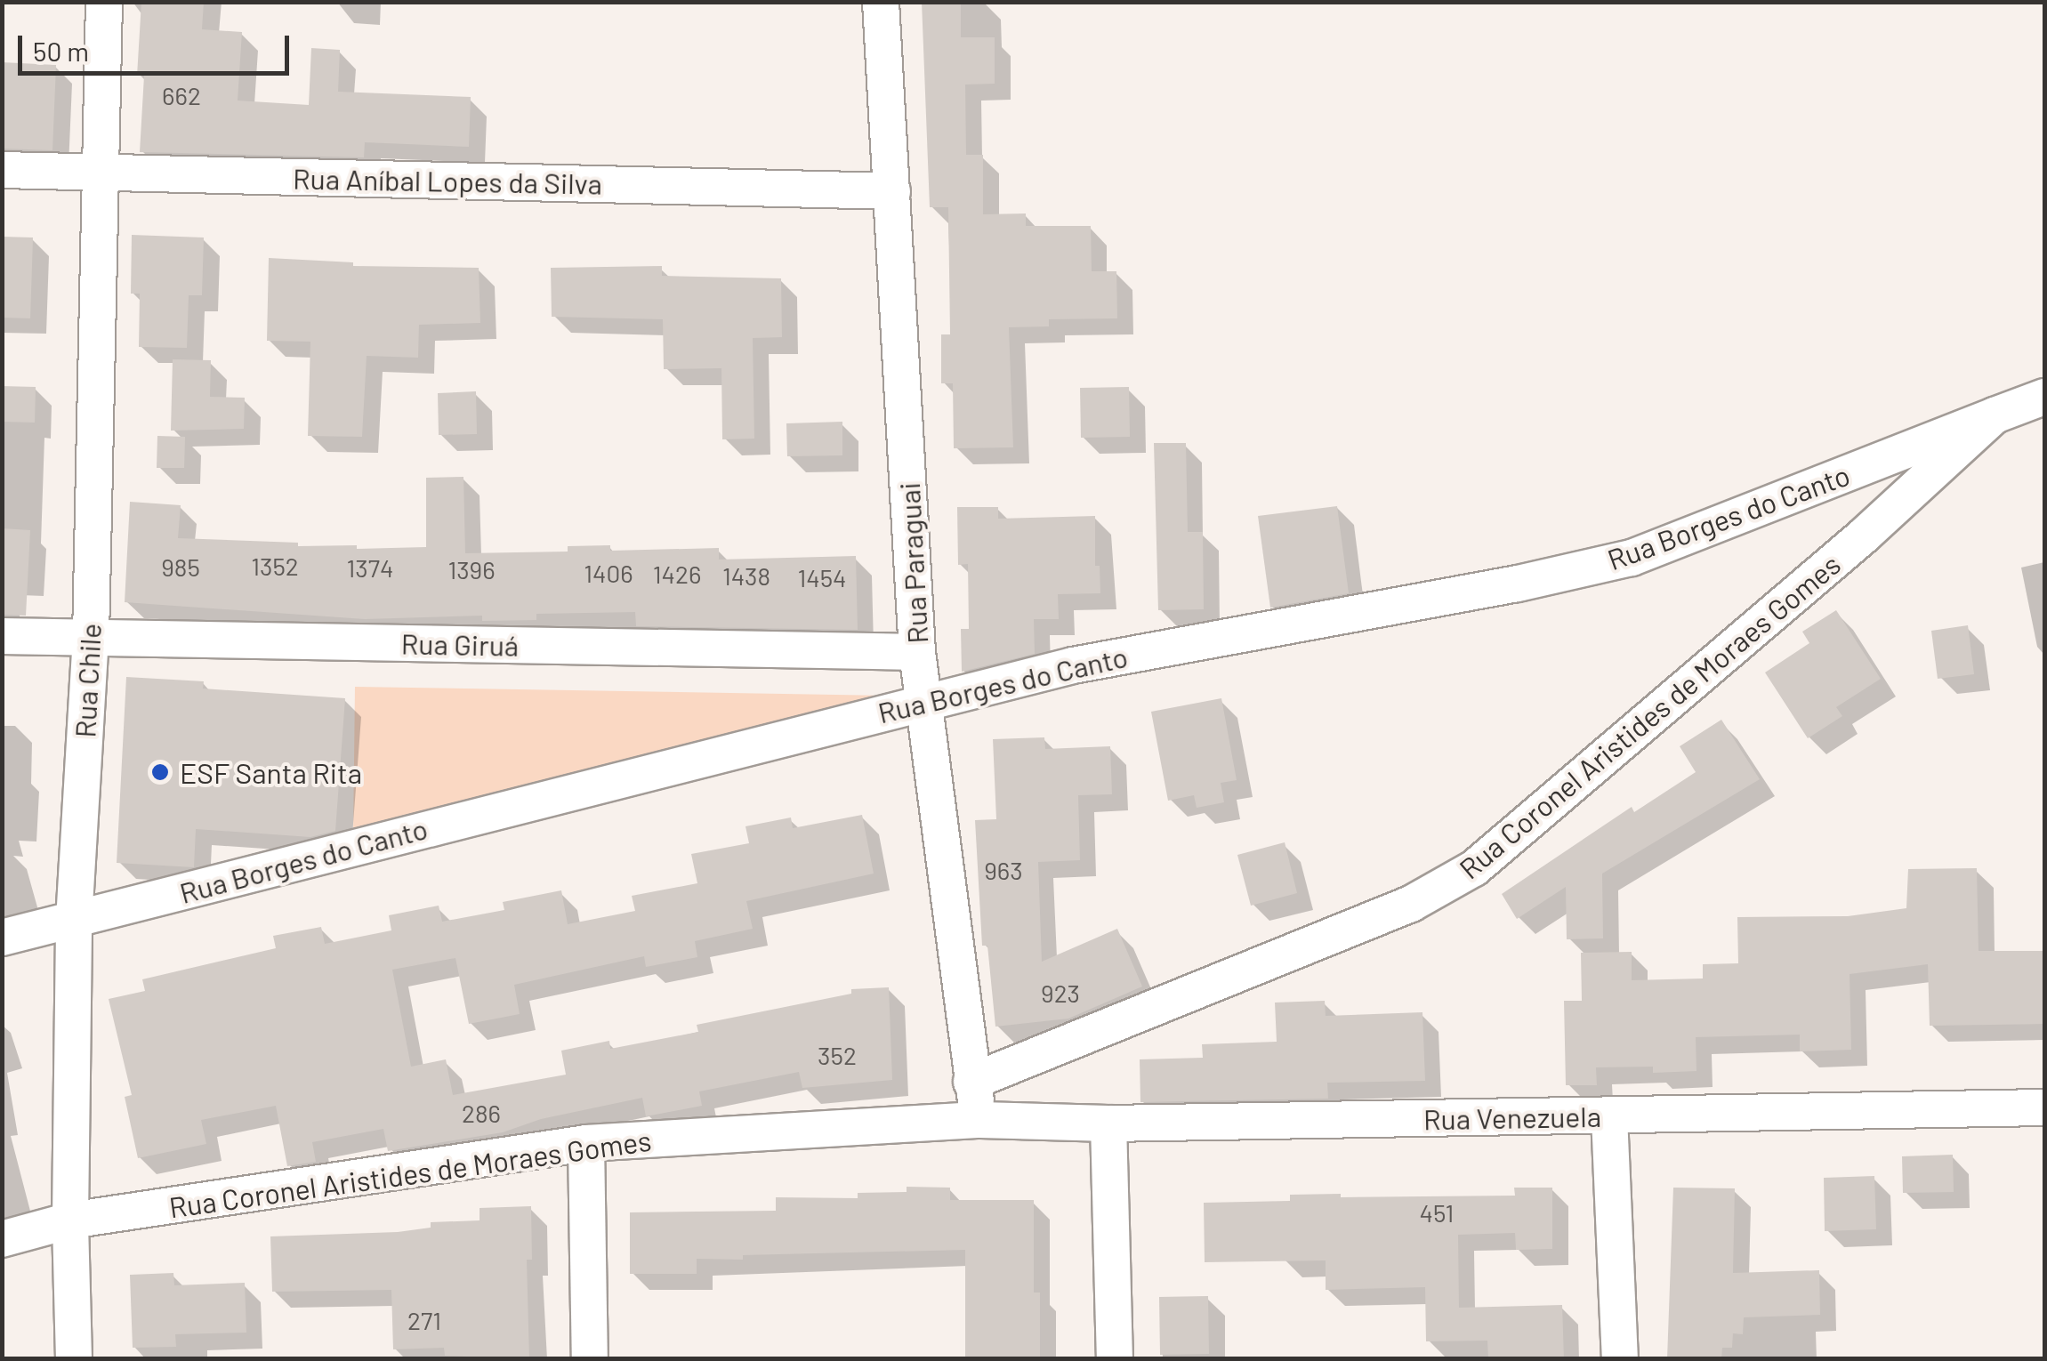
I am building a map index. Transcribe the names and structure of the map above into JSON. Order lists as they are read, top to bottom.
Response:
{
  "streets": {
    "street": [
      "Rua Aníbal Lopes da Silva",
      "Rua Borges do Canto",
      "Rua Paraguai",
      "Rua Giruá",
      "Rua Chile",
      "Rua Coronel Aristides de Moraes Gomes",
      "Rua Venezuela"
    ]
  },
  "crossings": [
    ["Rua Aníbal Lopes da Silva", "Rua Paraguai"],
    ["Rua Aníbal Lopes da Silva", "Rua Chile"],
    ["Rua Borges do Canto", "Rua Paraguai"],
    ["Rua Borges do Canto", "Rua Chile"],
    ["Rua Borges do Canto", "Rua Coronel Aristides de Moraes Gomes"],
    ["Rua Paraguai", "Rua Giruá"],
    ["Rua Paraguai", "Rua Coronel Aristides de Moraes Gomes"],
    ["Rua Paraguai", "Rua Venezuela"],
    ["Rua Giruá", "Rua Chile"],
    ["Rua Chile", "Rua Coronel Aristides de Moraes Gomes"],
    ["Rua Coronel Aristides de Moraes Gomes", "Rua Venezuela"]
  ],
  "places": ["ESF Santa Rita"],
  "house_numbers": [
    "662",
    "1352",
    "985",
    "1374",
    "1396",
    "1406",
    "1426",
    "1438",
    "1454",
    "963",
    "923",
    "352",
    "286",
    "451",
    "271"
  ],
  "scale_bar": "50 m"
}
